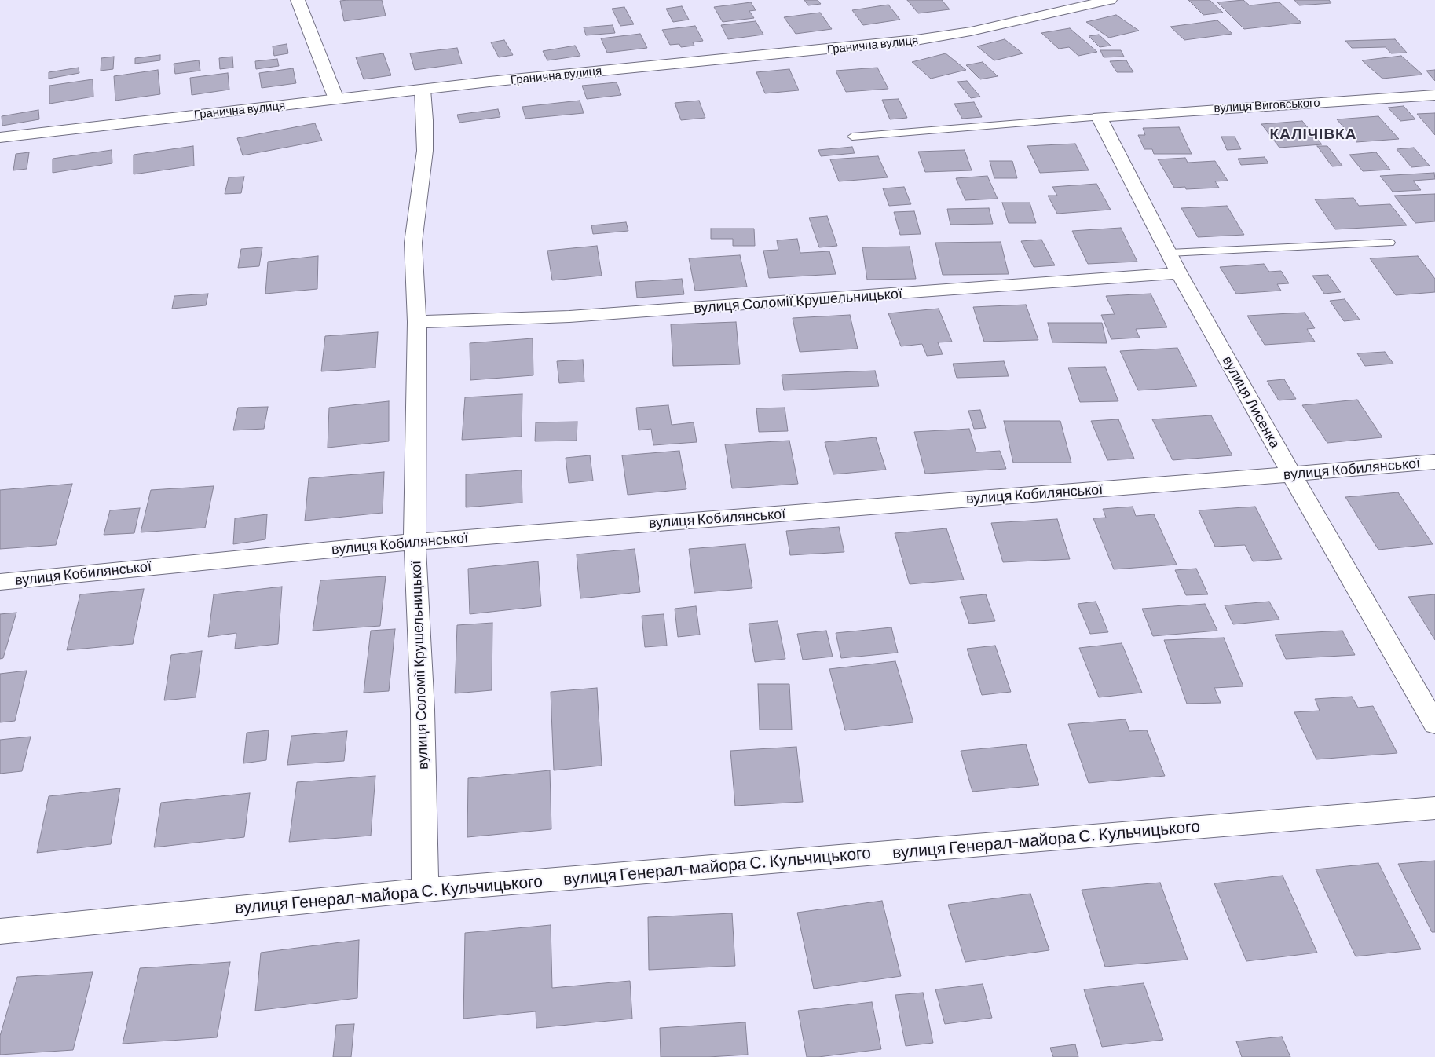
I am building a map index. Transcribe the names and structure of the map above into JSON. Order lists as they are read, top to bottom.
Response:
{
  "streets": {
    "street": [
      "Гранична вулиця",
      "вулиця Виговського",
      "вулиця Соломії Крушельницької",
      "вулиця Лисенка",
      "вулиця Кобилянської",
      "вулиця Генерал-майора С. Кульчицького"
    ]
  },
  "crossings": [
    ["Гранична вулиця", "вулиця Соломії Крушельницької"],
    ["вулиця Виговського", "вулиця Лисенка"],
    ["вулиця Соломії Крушельницької", "вулиця Лисенка"],
    ["вулиця Соломії Крушельницької", "вулиця Кобилянської"],
    ["вулиця Соломії Крушельницької", "вулиця Генерал-майора С. Кульчицького"],
    ["вулиця Лисенка", "вулиця Кобилянської"]
  ],
  "districts": ["КАЛІЧІВКА"]
}
